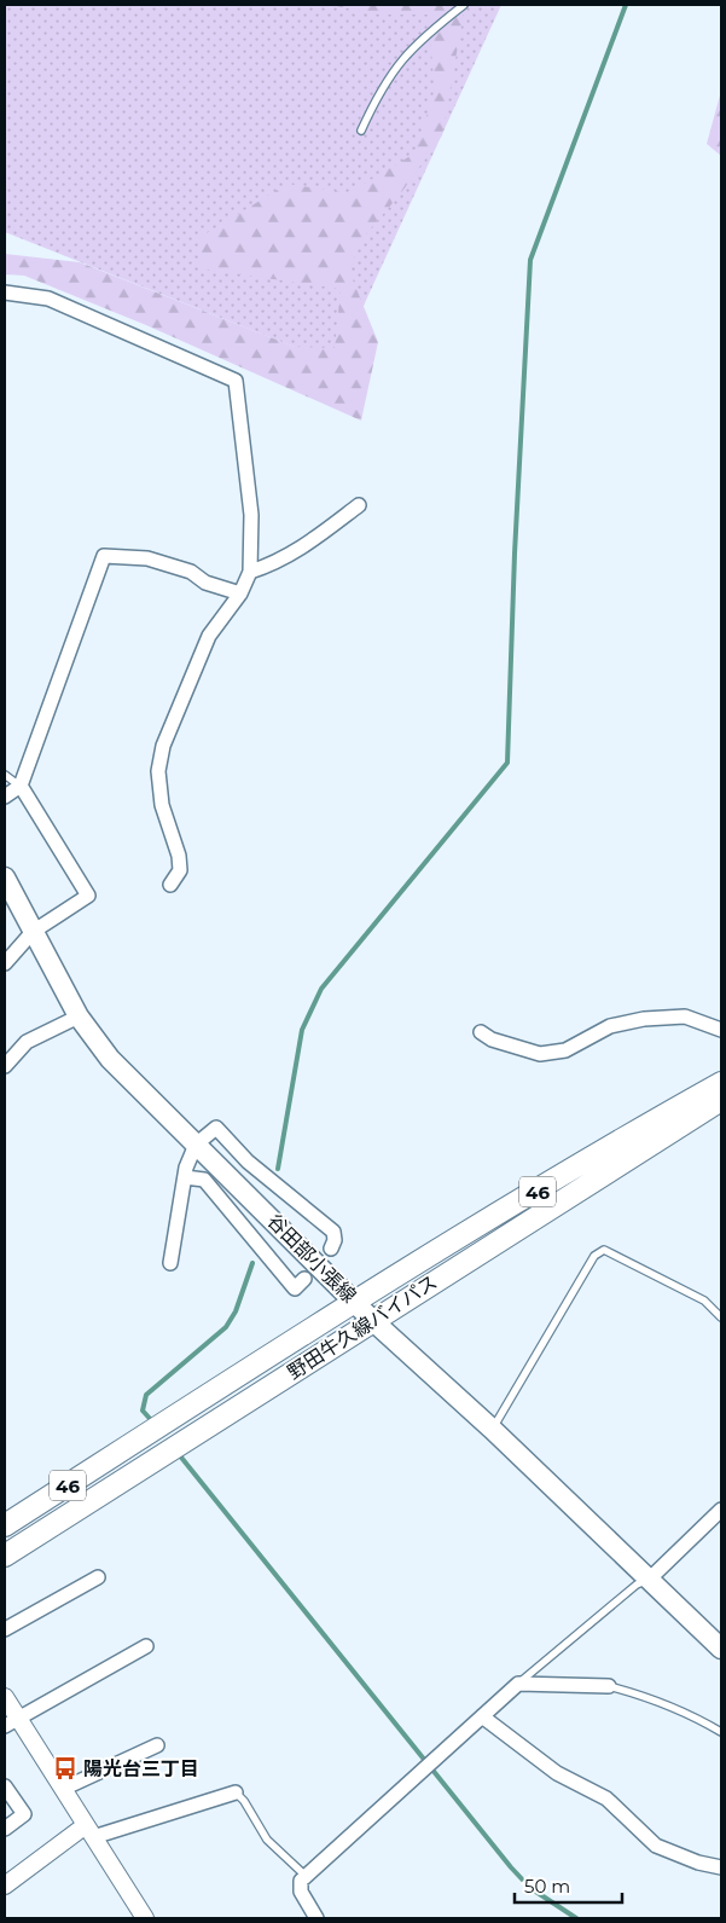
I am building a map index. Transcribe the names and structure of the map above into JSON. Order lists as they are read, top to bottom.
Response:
{
  "streets": {
    "main road": ["46", "谷田部小張線", "野田牛久線バイパス"]
  },
  "crossings": [
    ["谷田部小張線", "野田牛久線バイパス"]
  ],
  "places": {
    "bus stop": ["陽光台三丁目"]
  },
  "scale_bar": "50 m"
}
